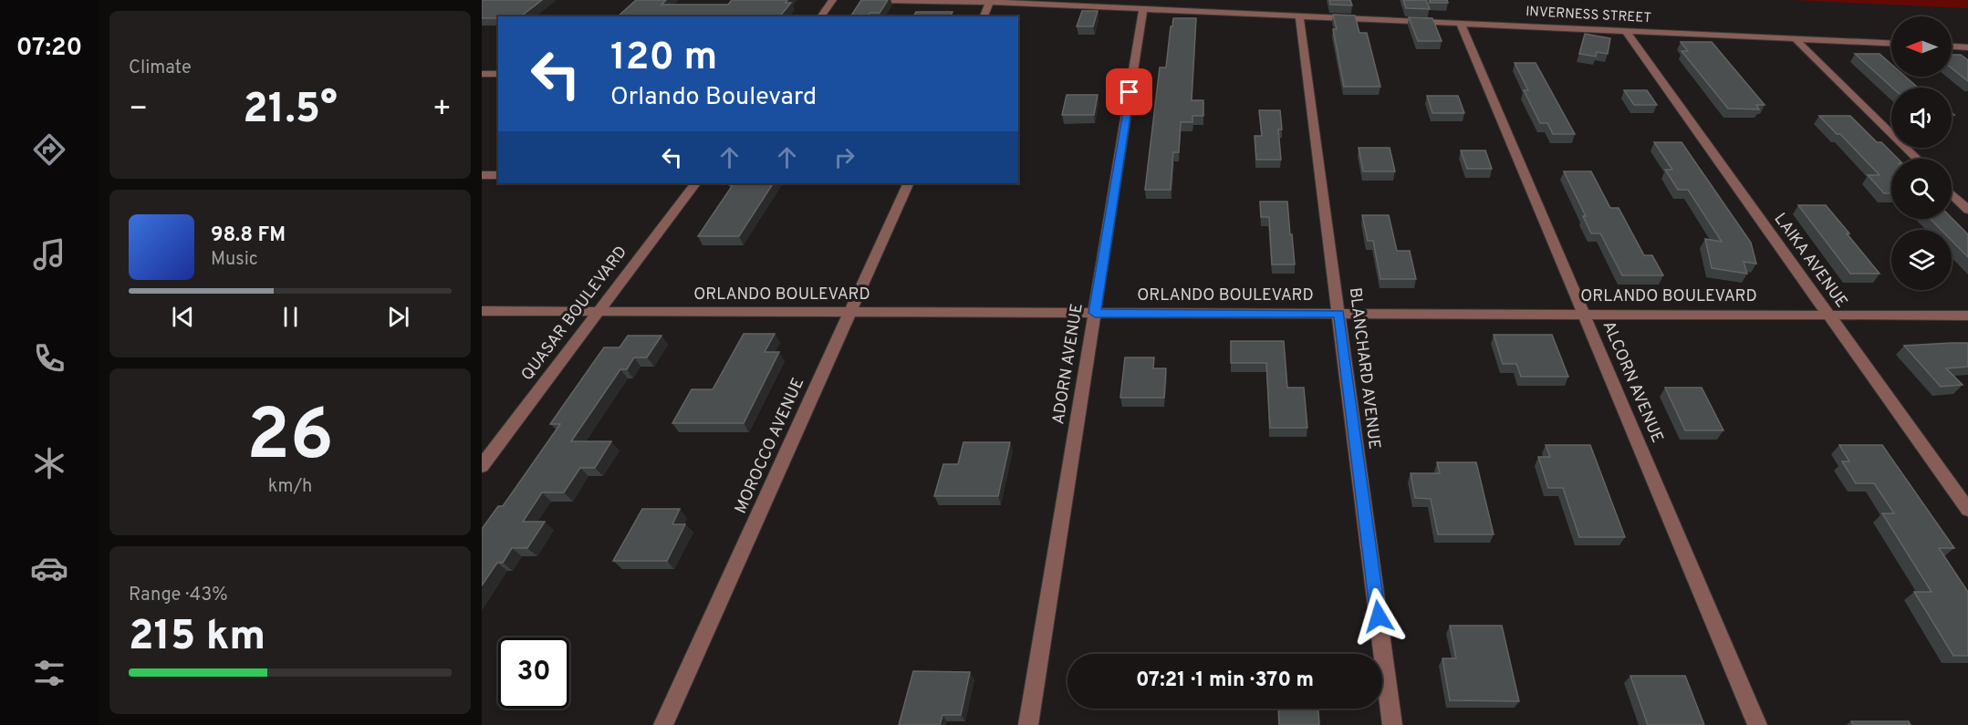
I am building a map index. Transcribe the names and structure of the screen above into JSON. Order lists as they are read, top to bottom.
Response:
{
  "streets": {
    "street": [
      "INVERNESS STREET",
      "LAIKA AVENUE",
      "ORLANDO BOULEVARD",
      "QUASAR BOULEVARD",
      "ADORN AVENUE",
      "BLANCHARD AVENUE",
      "ALCORN AVENUE",
      "MOROCCO AVENUE"
    ]
  },
  "crossings": [
    ["INVERNESS STREET", "LAIKA AVENUE"],
    ["INVERNESS STREET", "ADORN AVENUE"],
    ["INVERNESS STREET", "BLANCHARD AVENUE"],
    ["INVERNESS STREET", "ALCORN AVENUE"],
    ["LAIKA AVENUE", "ORLANDO BOULEVARD"],
    ["ORLANDO BOULEVARD", "QUASAR BOULEVARD"],
    ["ORLANDO BOULEVARD", "ADORN AVENUE"],
    ["ORLANDO BOULEVARD", "BLANCHARD AVENUE"],
    ["ORLANDO BOULEVARD", "ALCORN AVENUE"],
    ["ORLANDO BOULEVARD", "MOROCCO AVENUE"]
  ],
  "north": "left",
  "page": {
    "tabs": "07:20",
    "tile": [
      "Climate",
      ["26", "km/h"],
      ["Range · 43%", "215 km"]
    ],
    "turn": ["120 m", "Orlando Boulevard"],
    "heat": ["−", "21.5°", "+"],
    "song": ["98.8 FM", "Music"],
    "limit": "30",
    "trip": "07:21 · 1 min · 370 m"
  }
}
